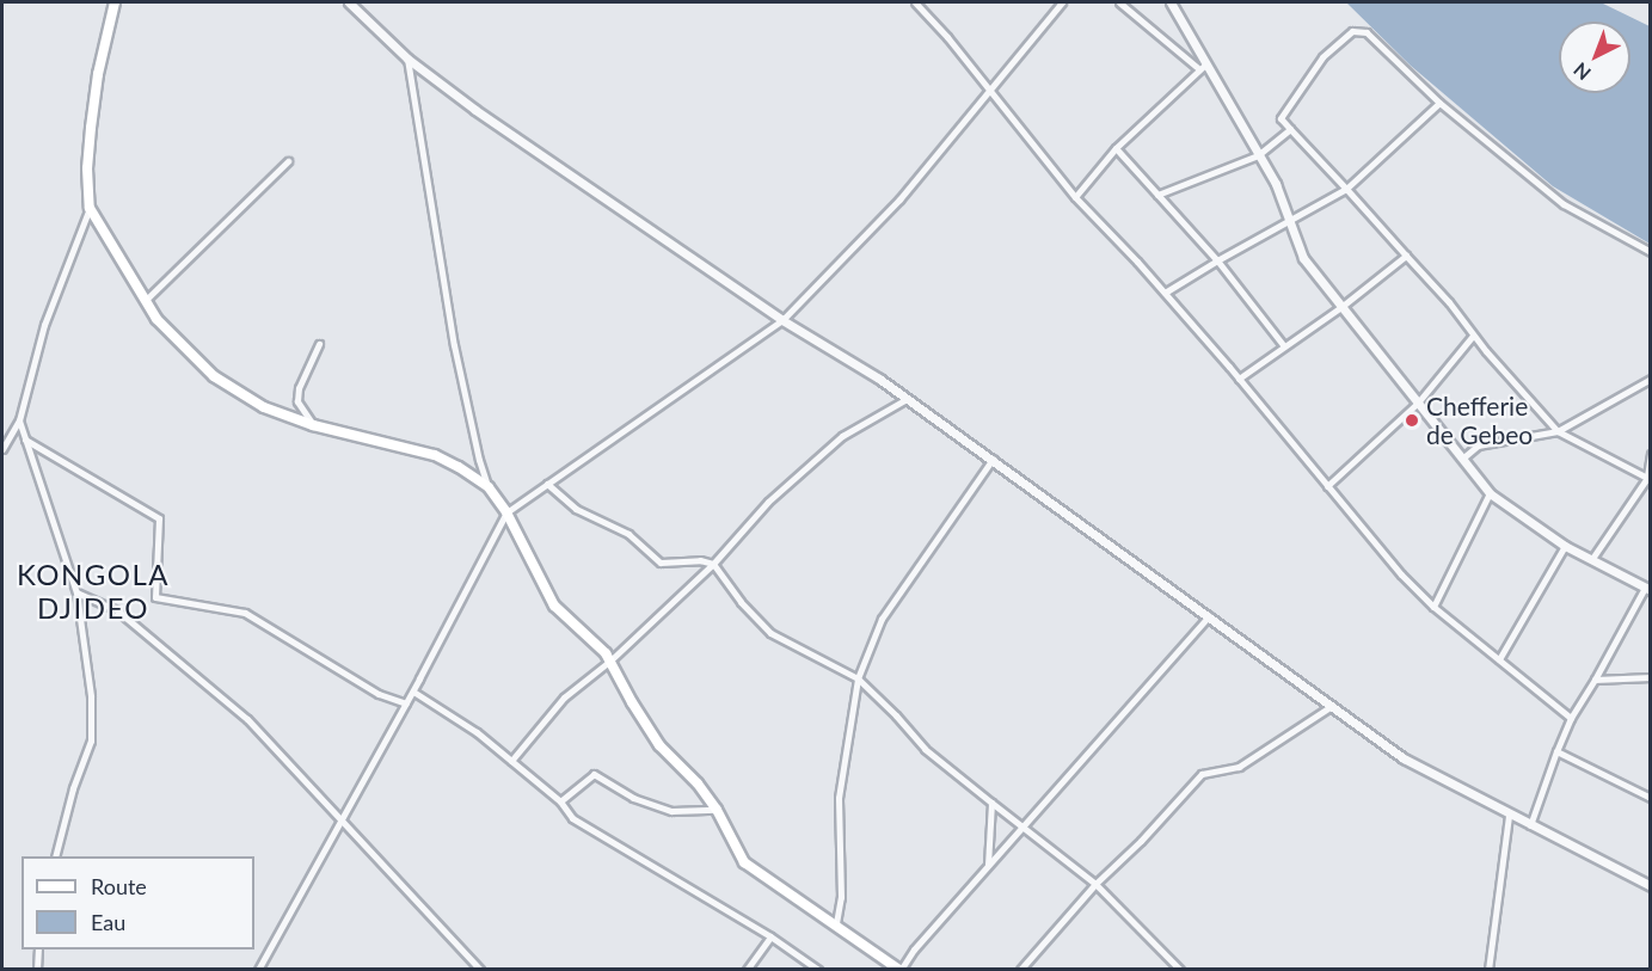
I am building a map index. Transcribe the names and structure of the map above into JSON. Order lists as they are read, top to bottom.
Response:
{
  "districts": ["KONGOLA DJIDEO"],
  "places": ["Chefferie de Gebeo"],
  "legend": ["Route", "Eau"],
  "north": "bottom left"
}
